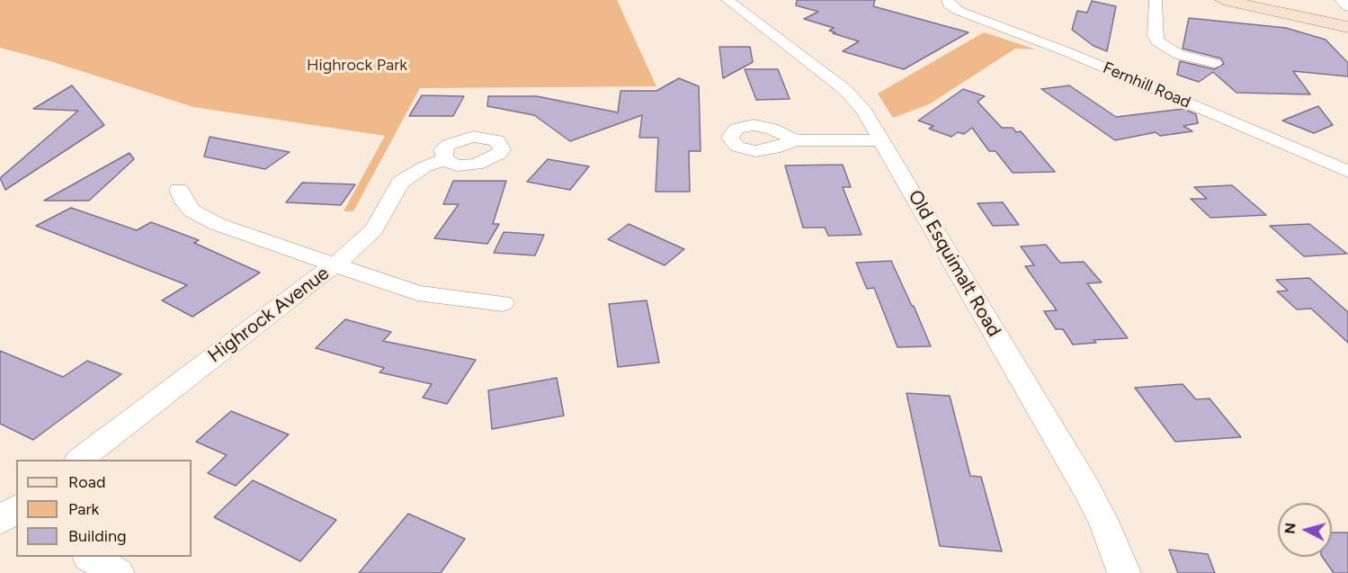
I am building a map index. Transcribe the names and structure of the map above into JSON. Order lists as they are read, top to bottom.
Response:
{
  "streets": {
    "street": ["Fernhill Road", "Old Esquimalt Road", "Highrock Avenue"]
  },
  "parks": ["Highrock Park"],
  "legend": ["Road", "Park", "Building"],
  "north": "left"
}
